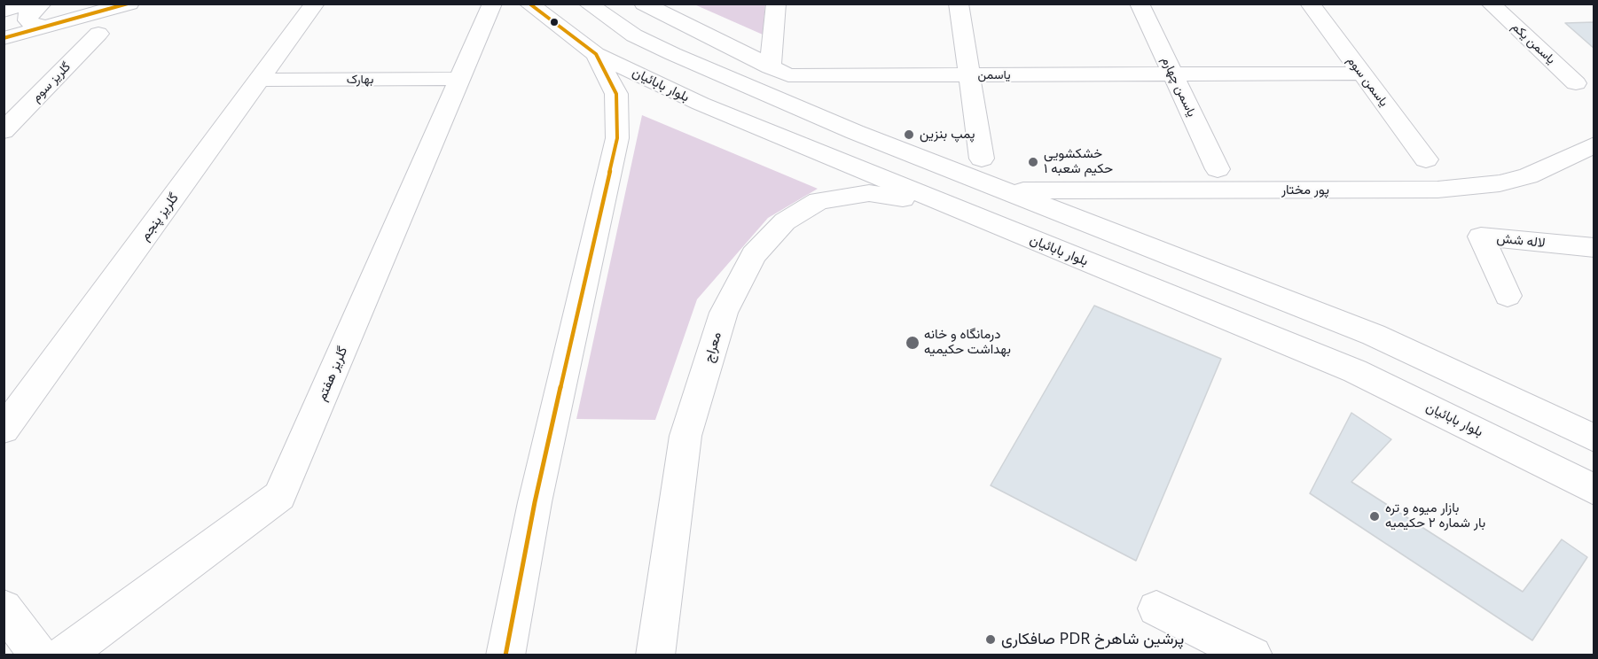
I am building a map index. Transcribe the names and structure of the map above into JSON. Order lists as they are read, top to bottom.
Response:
{
  "streets": {
    "main road": [
      "یاسمن یکم",
      "یاسمن",
      "بهارک",
      "یاسمن سوم",
      "گلریز سوم",
      "بلوار بابائیان",
      "یاسمن چهارم",
      "پور مختار",
      "گلریز پنجم",
      "لاله شش",
      "معراج",
      "گلریز هفتم"
    ]
  },
  "crossings": [
    ["یاسمن", "یاسمن سوم"],
    ["یاسمن", "یاسمن چهارم"],
    ["بهارک", "گلریز پنجم"],
    ["بهارک", "گلریز هفتم"],
    ["بلوار بابائیان", "معراج"]
  ],
  "places": [
    "پمپ بنزین",
    "خشکشویی حکیم شعبه ۱",
    "درمانگاه و خانه بهداشت حکیمیه",
    "بازار میوه و تره بار شماره ۲ حکیمیه",
    "صافکاری PDR پرشین شاهرخ"
  ]
}
